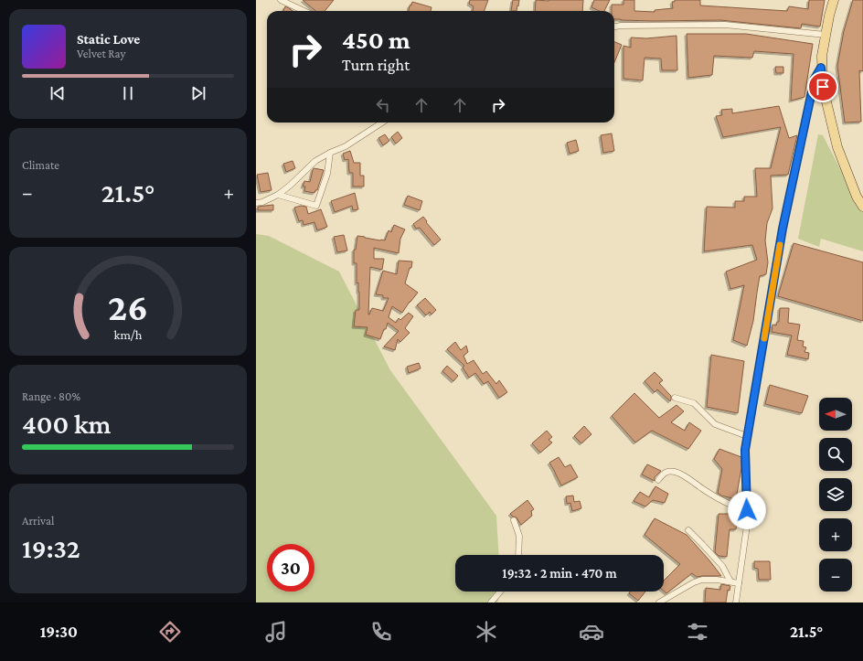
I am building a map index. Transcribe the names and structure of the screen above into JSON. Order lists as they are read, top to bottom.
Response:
{
  "north": "left",
  "page": {
    "turn": ["450 m", "Turn right"],
    "song": ["Static Love", "Velvet Ray"],
    "tile": [
      "Climate",
      ["Range · 80%", "400 km"],
      ["Arrival", "19:32"]
    ],
    "heat": ["−", "21.5°", "+"],
    "map_buttons": ["+", "−"],
    "limit": "30",
    "trip": "19:32 · 2 min · 470 m",
    "tabs": ["19:30", "21.5°"],
    "gauge": ["26", "km/h"]
  }
}
